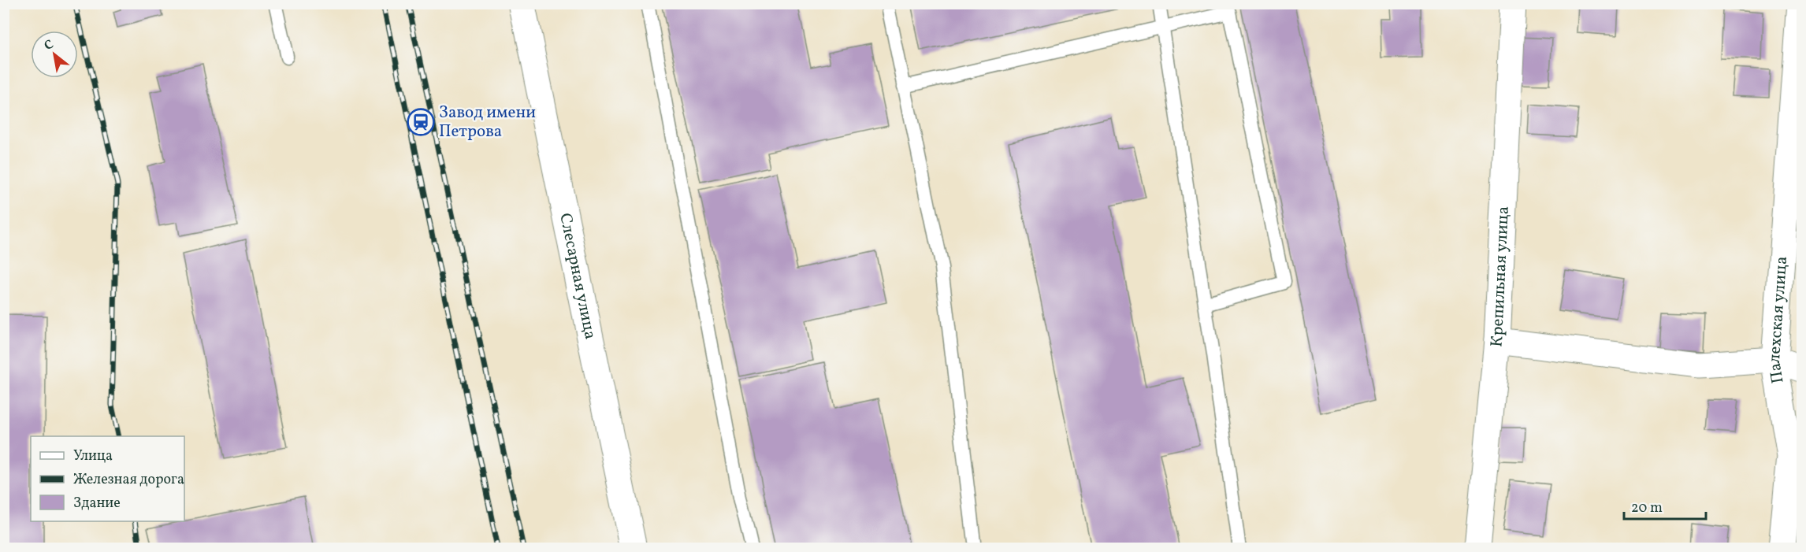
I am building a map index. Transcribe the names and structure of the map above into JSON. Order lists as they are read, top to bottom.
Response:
{
  "streets": {
    "street": ["Слесарная улица", "Крепильная улица", "Палехская улица"]
  },
  "places": {
    "station": ["Завод имени Петрова"]
  },
  "legend": ["Улица", "Железная дорога", "Здание"],
  "scale_bar": "20 m",
  "north": "top left"
}
